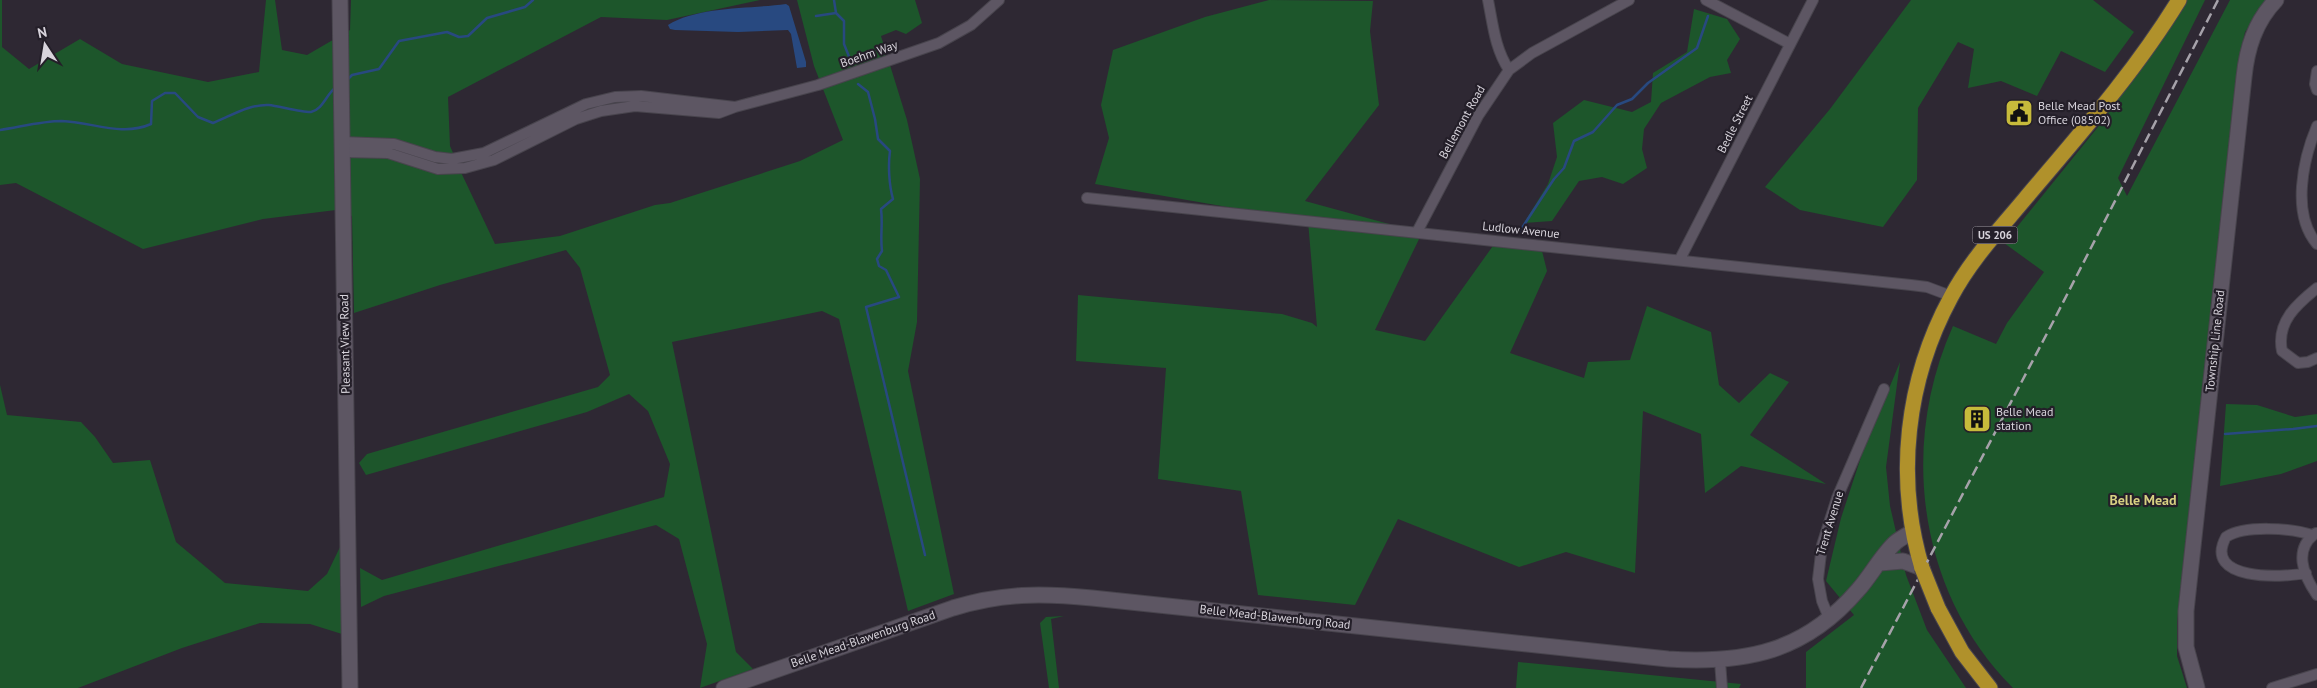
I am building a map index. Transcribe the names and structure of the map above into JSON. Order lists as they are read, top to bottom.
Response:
{
  "streets": {
    "highway": ["US 206"],
    "street": [
      "Boehm Way",
      "Bellemont Road",
      "Bedle Street",
      "Ludlow Avenue",
      "Township Line Road",
      "Pleasant View Road",
      "Trent Avenue",
      "Belle Mead-Blawenburg Road"
    ]
  },
  "crossings": [
    ["Boehm Way", "Pleasant View Road"],
    ["Bellemont Road", "Ludlow Avenue"],
    ["Bedle Street", "Ludlow Avenue"],
    ["Ludlow Avenue", "US 206"],
    ["Trent Avenue", "Belle Mead-Blawenburg Road"]
  ],
  "districts": ["Belle Mead"],
  "places": {
    "public building": ["Belle Mead Post Office (08502)"],
    "building": ["Belle Mead station"]
  },
  "north": "top"
}
